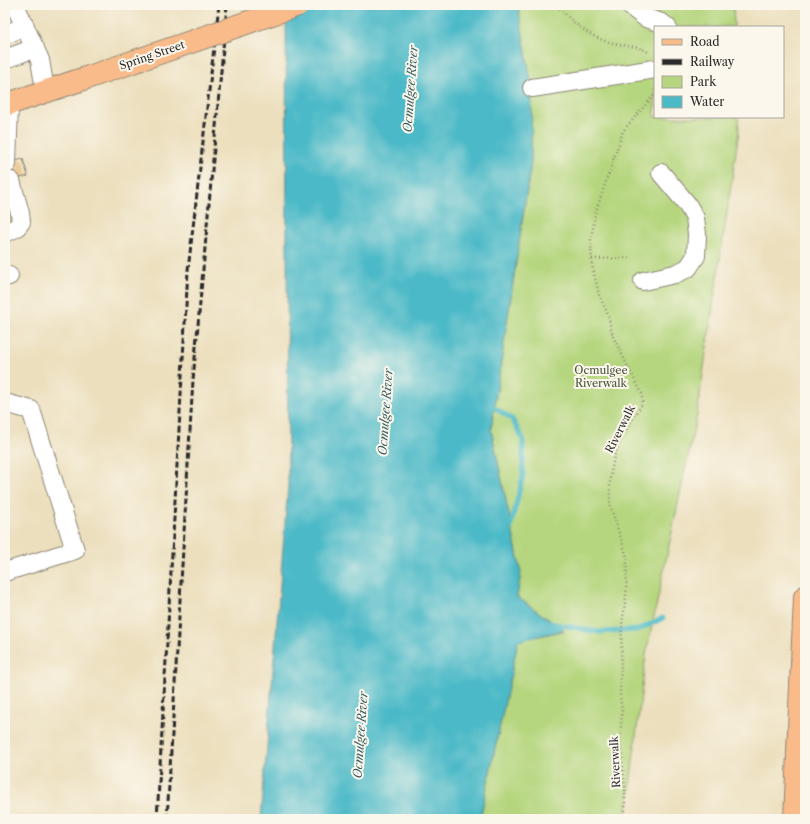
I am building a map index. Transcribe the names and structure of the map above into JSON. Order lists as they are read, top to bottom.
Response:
{
  "streets": {
    "main road": ["Spring Street"],
    "path": ["Riverwalk"]
  },
  "water": ["Ocmulgee River"],
  "parks": ["Ocmulgee Riverwalk"],
  "legend": [
    "Road",
    "Railway",
    "Park",
    "Water"
  ]
}
